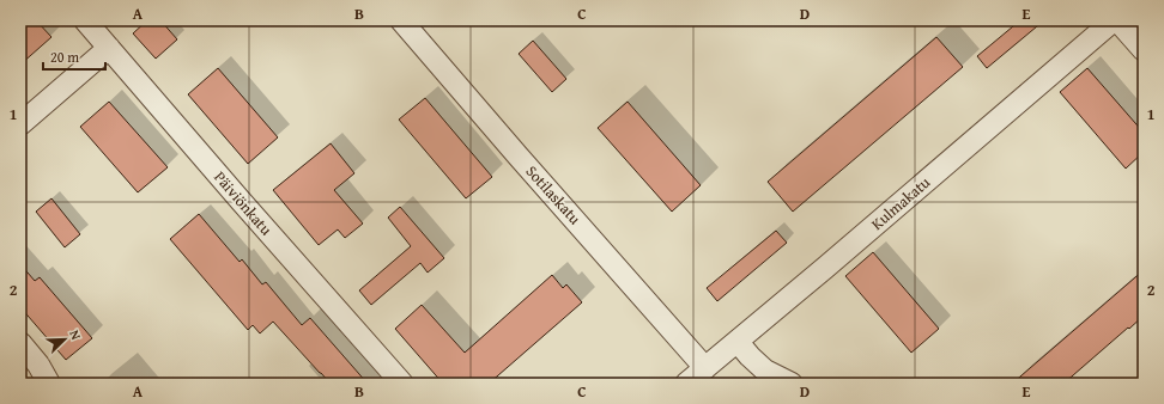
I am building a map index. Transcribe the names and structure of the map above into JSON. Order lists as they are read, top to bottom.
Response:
{
  "streets": {
    "street": ["Sotilaskatu", "Päiviönkatu", "Kulmakatu"]
  },
  "crossings": [
    ["Sotilaskatu", "Kulmakatu"]
  ],
  "scale_bar": "20 m",
  "north": "top right",
  "grid": {
    "columns": [
      "A",
      "B",
      "C",
      "D",
      "E"
    ],
    "rows": ["1", "2"]
  }
}
